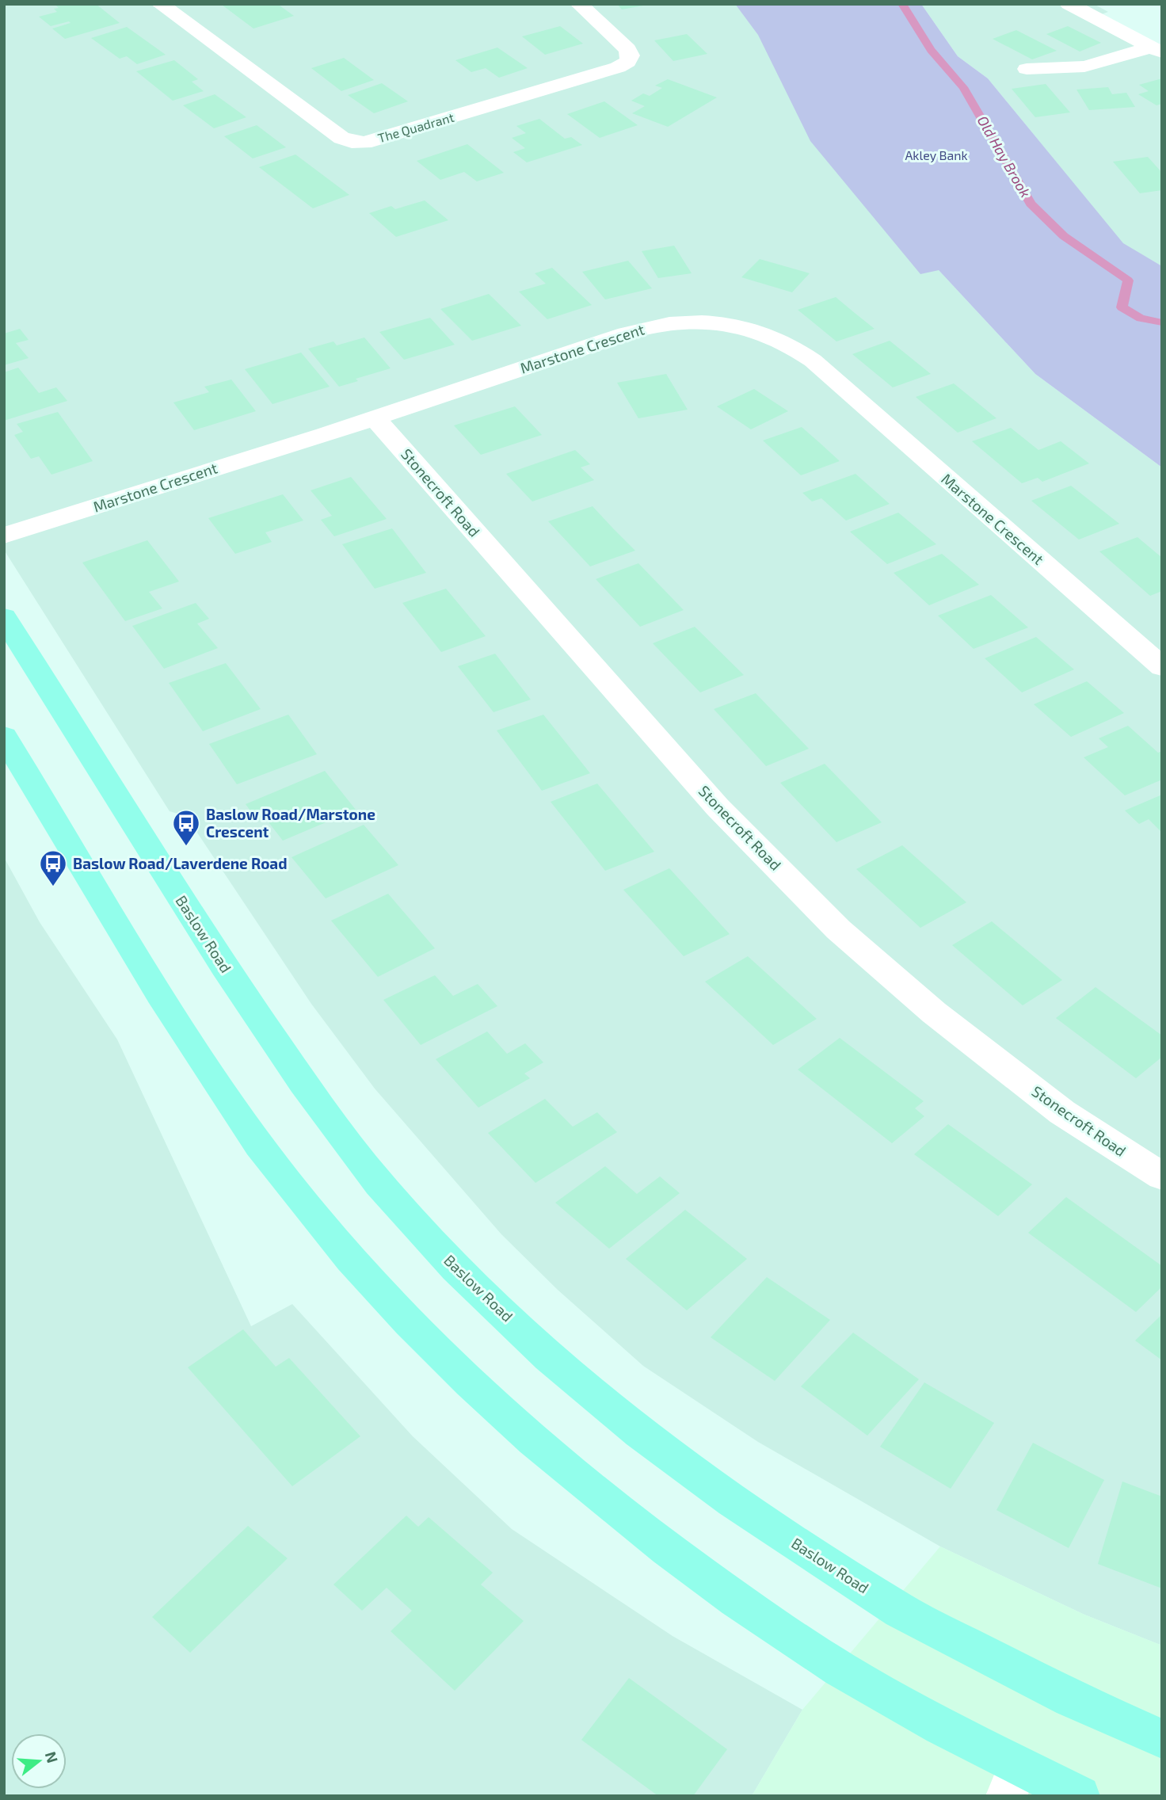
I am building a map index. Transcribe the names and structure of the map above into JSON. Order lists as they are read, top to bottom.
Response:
{
  "streets": {
    "main road": ["Baslow Road"],
    "street": ["The Quadrant", "Marstone Crescent", "Stonecroft Road"]
  },
  "crossings": [
    ["Marstone Crescent", "Stonecroft Road"]
  ],
  "water": ["Old Hay Brook"],
  "parks": ["Akley Bank"],
  "places": {
    "bus stop": ["Baslow Road/Marstone Crescent", "Baslow Road/Laverdene Road"]
  },
  "north": "right"
}
